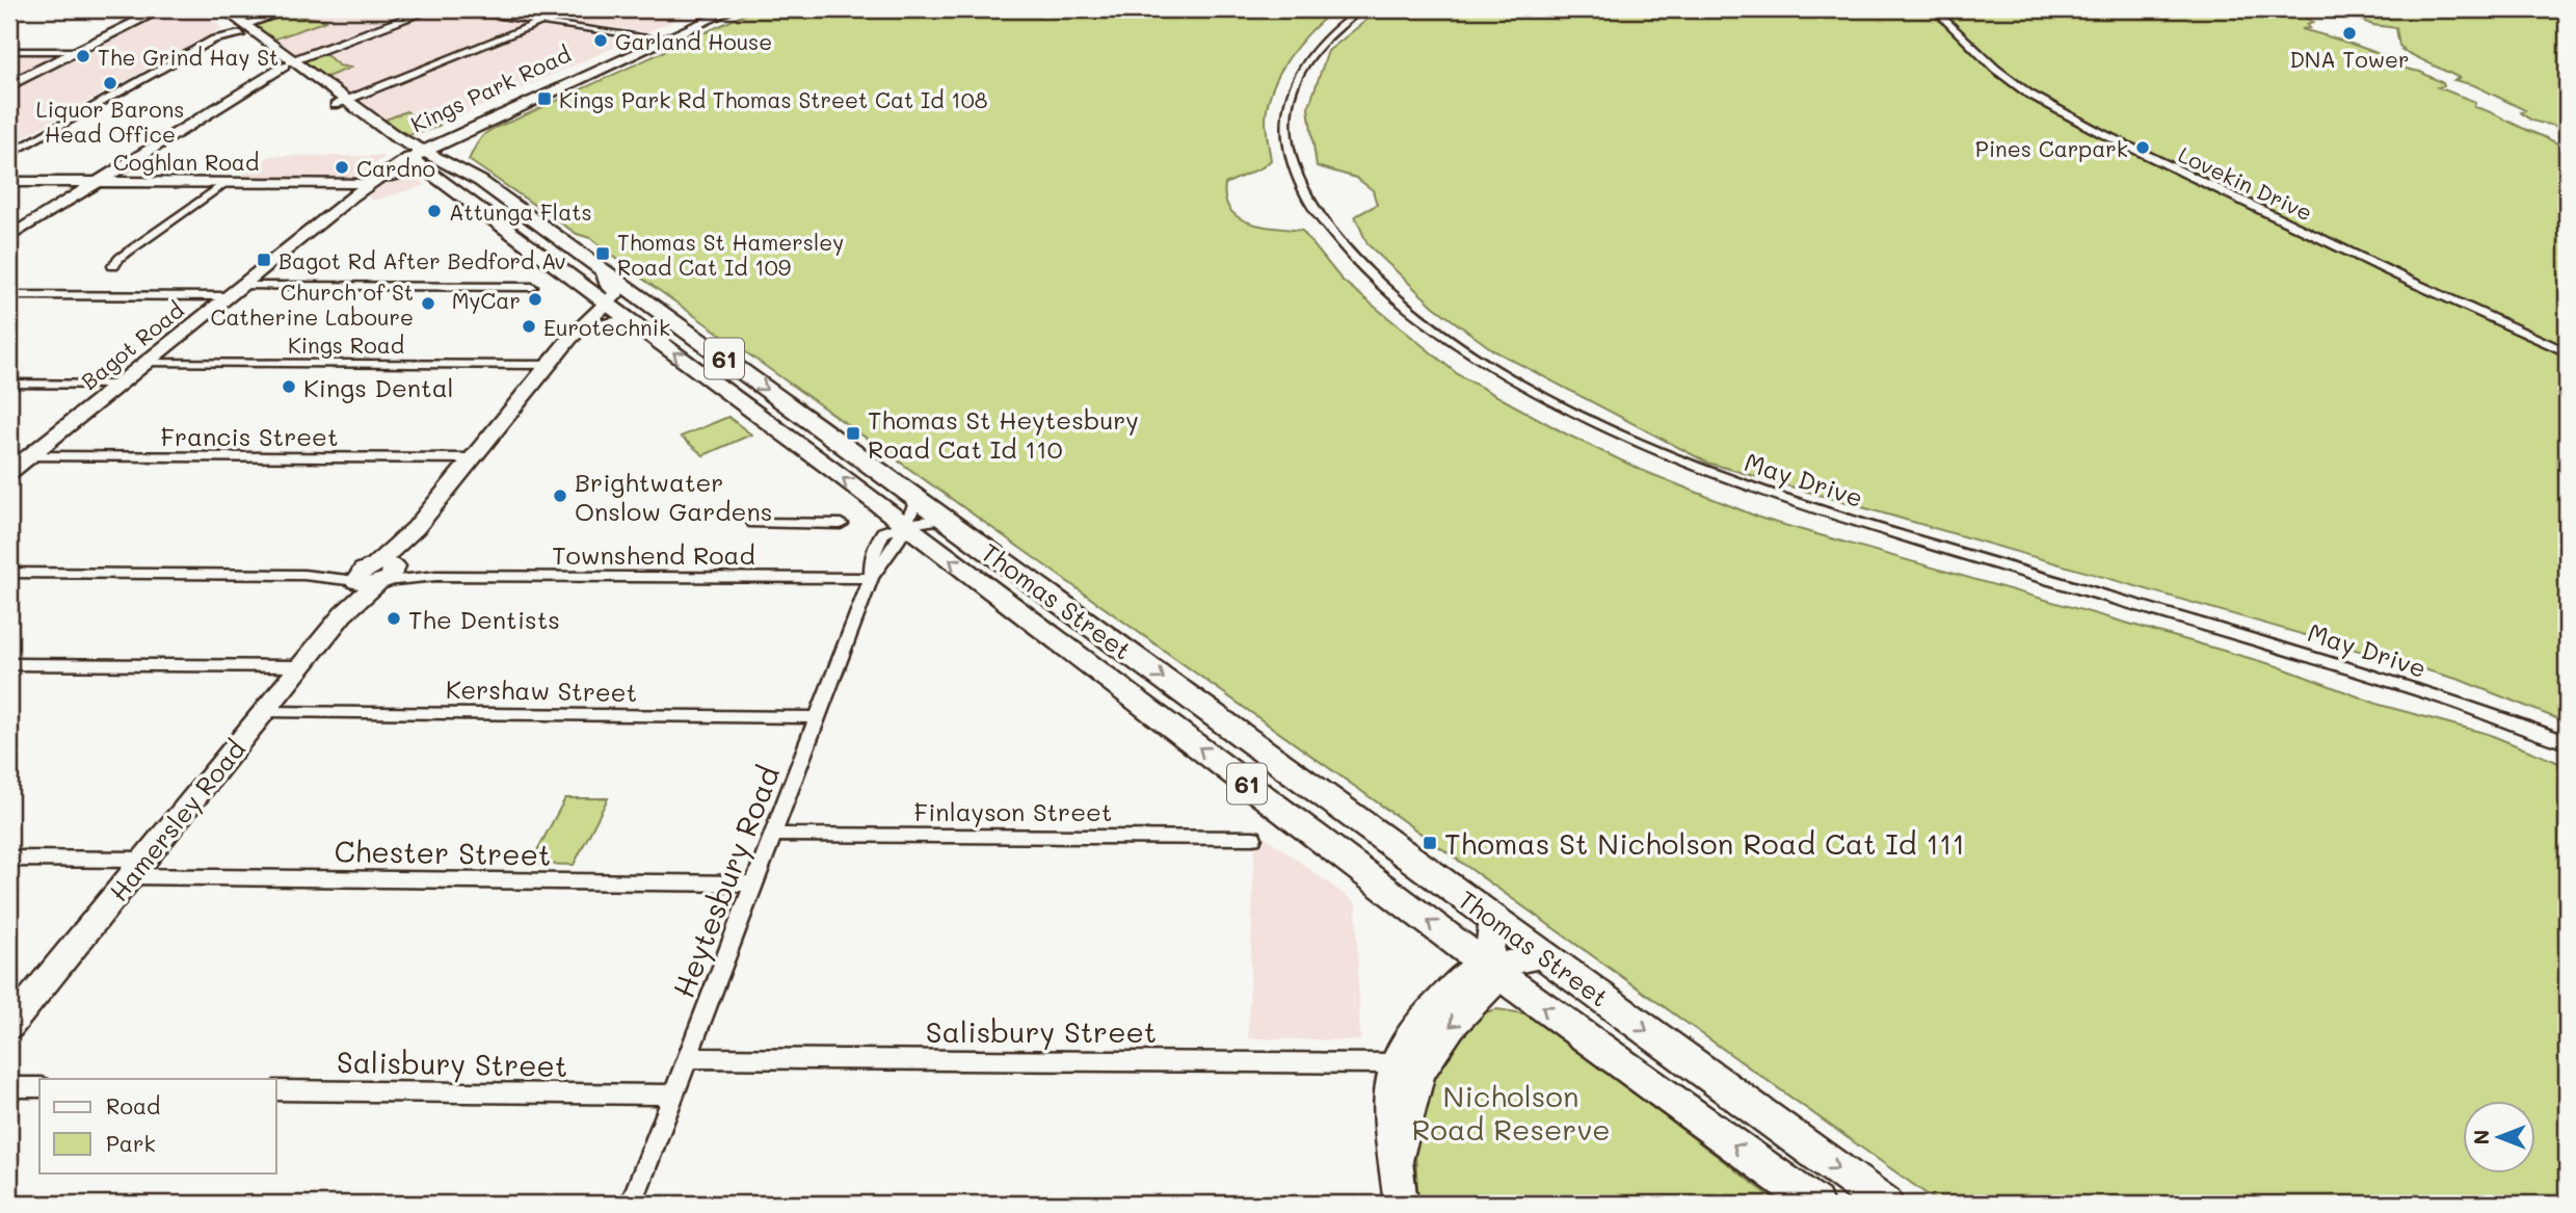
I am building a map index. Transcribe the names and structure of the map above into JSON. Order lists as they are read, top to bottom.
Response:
{
  "streets": {
    "main road": ["Kings Park Road", "61", "Thomas Street"],
    "street": [
      "Coghlan Road",
      "Lovekin Drive",
      "Kings Road",
      "Bagot Road",
      "Francis Street",
      "May Drive",
      "Townshend Road",
      "Kershaw Street",
      "Finlayson Street",
      "Hamersley Road",
      "Chester Street",
      "Heytesbury Road",
      "Salisbury Street"
    ]
  },
  "crossings": [
    ["Kings Park Road", "Bagot Road"],
    ["Kings Park Road", "Thomas Street"],
    ["Coghlan Road", "Bagot Road"],
    ["Kings Road", "Bagot Road"],
    ["Kings Road", "Hamersley Road"],
    ["Bagot Road", "Francis Street"],
    ["Bagot Road", "Thomas Street"],
    ["Francis Street", "Hamersley Road"],
    ["Townshend Road", "Hamersley Road"],
    ["Townshend Road", "Heytesbury Road"],
    ["Thomas Street", "Hamersley Road"],
    ["Thomas Street", "Heytesbury Road"],
    ["Kershaw Street", "Hamersley Road"],
    ["Kershaw Street", "Heytesbury Road"],
    ["Finlayson Street", "Heytesbury Road"],
    ["Hamersley Road", "Chester Street"],
    ["Chester Street", "Heytesbury Road"],
    ["Heytesbury Road", "Salisbury Street"]
  ],
  "parks": ["Nicholson Road Reserve"],
  "places": {
    "other": [
      "DNA Tower",
      "Garland House",
      "The Grind Hay St",
      "Liquor Barons Head Office",
      "Pines Carpark",
      "Cardno",
      "Attunga Flats",
      "MyCar",
      "Church of St Catherine Laboure",
      "Eurotechnik",
      "Kings Dental",
      "Brightwater Onslow Gardens",
      "The Dentists"
    ],
    "transit": [
      "Kings Park Rd Thomas Street Cat Id 108",
      "Thomas St Hamersley Road Cat Id 109",
      "Bagot Rd After Bedford Av",
      "Thomas St Heytesbury Road Cat Id 110",
      "Thomas St Nicholson Road Cat Id 111"
    ]
  },
  "legend": ["Road", "Park"],
  "north": "left"
}
